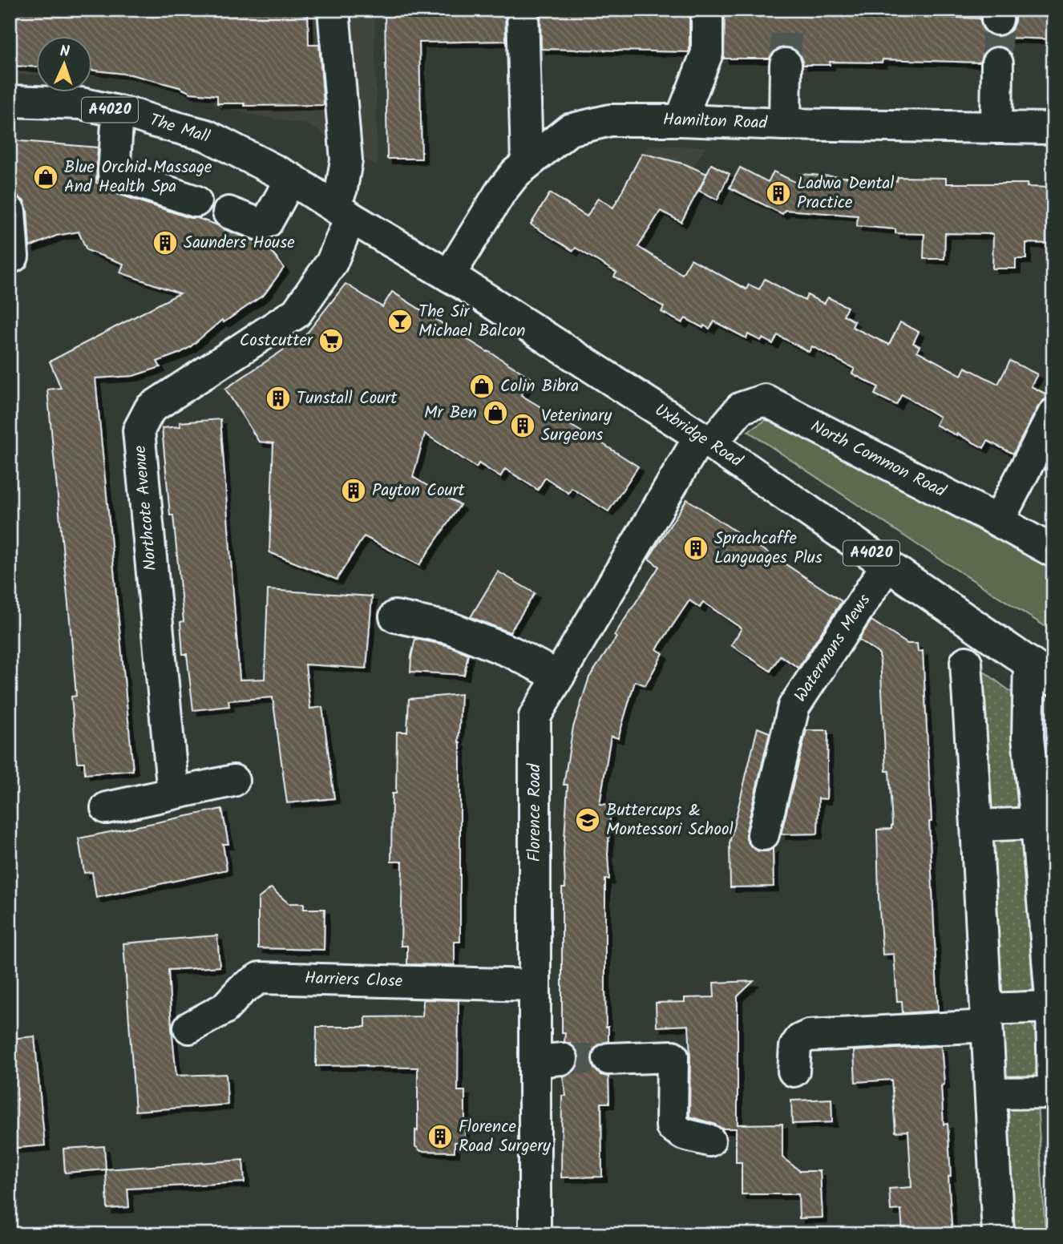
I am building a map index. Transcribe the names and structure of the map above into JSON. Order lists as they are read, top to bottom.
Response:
{
  "streets": {
    "street": [
      "A4020",
      "Hamilton Road",
      "The Mall",
      "Uxbridge Road",
      "North Common Road",
      "Northcote Avenue",
      "Watermans Mews",
      "Florence Road",
      "Harriers Close"
    ]
  },
  "crossings": [
    ["Hamilton Road", "Uxbridge Road"],
    ["The Mall", "Uxbridge Road"],
    ["The Mall", "Northcote Avenue"],
    ["Uxbridge Road", "North Common Road"],
    ["Uxbridge Road", "Northcote Avenue"],
    ["Uxbridge Road", "Watermans Mews"],
    ["Uxbridge Road", "Florence Road"],
    ["North Common Road", "Florence Road"],
    ["Florence Road", "Harriers Close"]
  ],
  "places": {
    "shop": ["Blue Orchid Massage And Health Spa", "Colin Bibra", "Mr Ben"],
    "building": [
      "Ladwa Dental Practice",
      "Saunders House",
      "Tunstall Court",
      "Veterinary Surgeons",
      "Payton Court",
      "Sprachcaffe Languages Plus",
      "Florence Road Surgery"
    ],
    "bar": ["The Sir Michael Balcon"],
    "supermarket": ["Costcutter"],
    "school or university": ["Buttercups & Montessori School"]
  },
  "north": "top"
}
